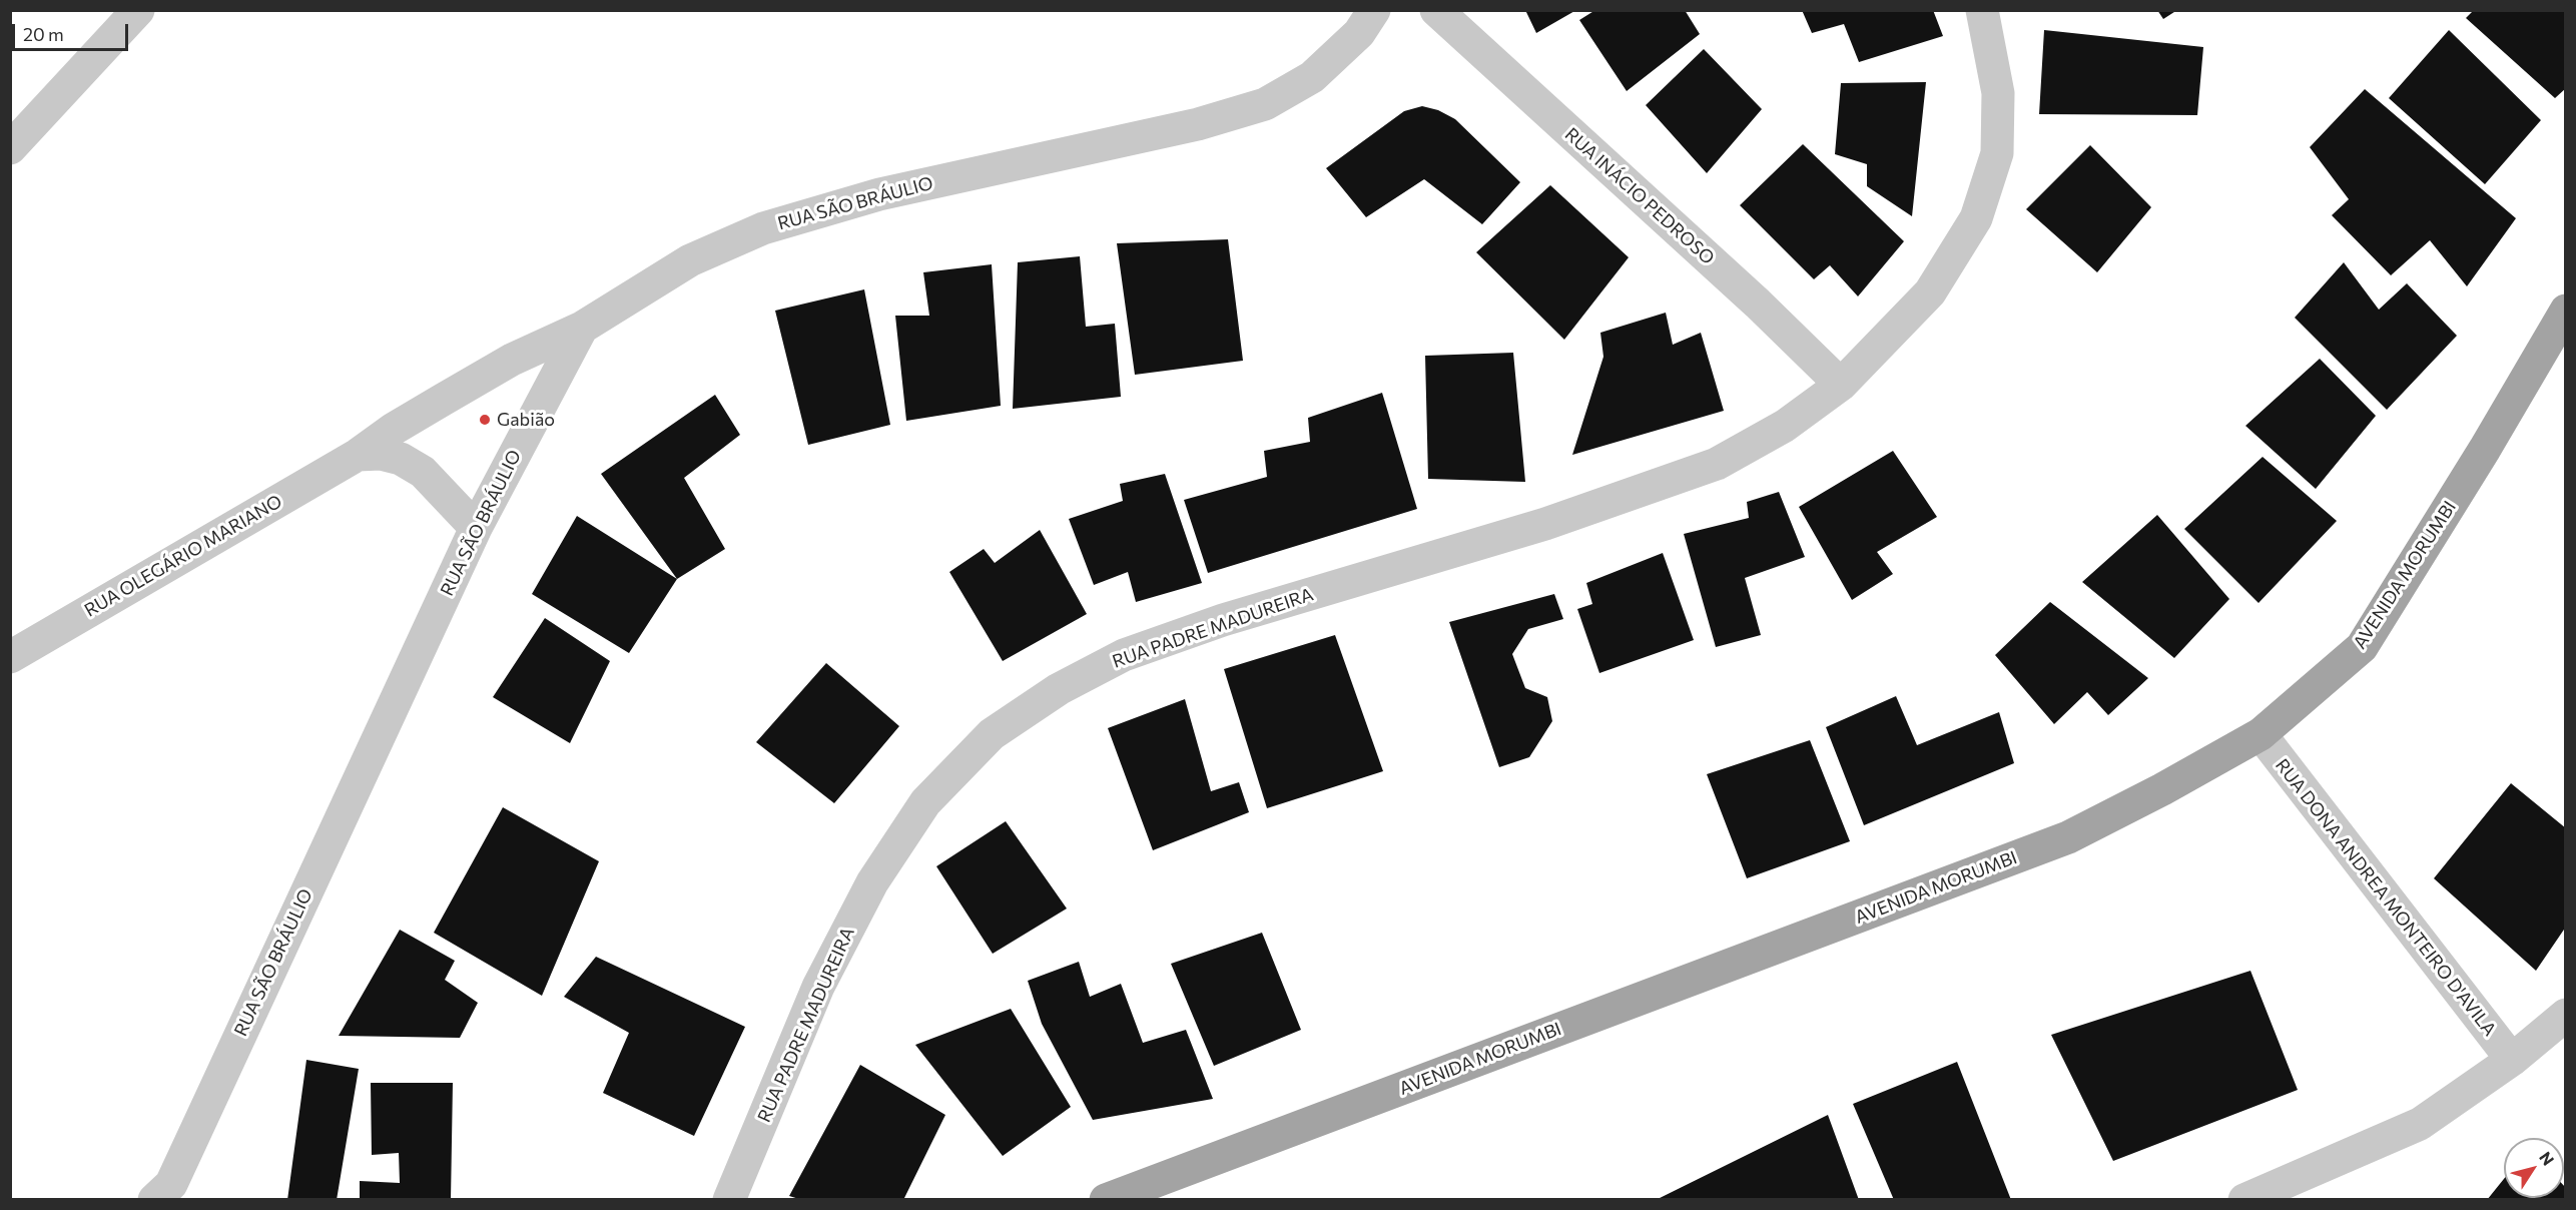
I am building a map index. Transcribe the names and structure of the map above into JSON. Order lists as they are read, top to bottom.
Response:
{
  "streets": {
    "main road": ["AVENIDA MORUMBI"],
    "street": [
      "RUA INÁCIO PEDROSO",
      "RUA SÃO BRÁULIO",
      "RUA OLEGÁRIO MARIANO",
      "RUA PADRE MADUREIRA",
      "RUA DONA ANDREA MONTEIRO D'AVILA"
    ]
  },
  "crossings": [
    ["RUA INÁCIO PEDROSO", "RUA PADRE MADUREIRA"],
    ["RUA SÃO BRÁULIO", "RUA OLEGÁRIO MARIANO"],
    ["AVENIDA MORUMBI", "RUA DONA ANDREA MONTEIRO D'AVILA"]
  ],
  "places": ["Gabião"],
  "scale_bar": "20 m",
  "north": "top right"
}
